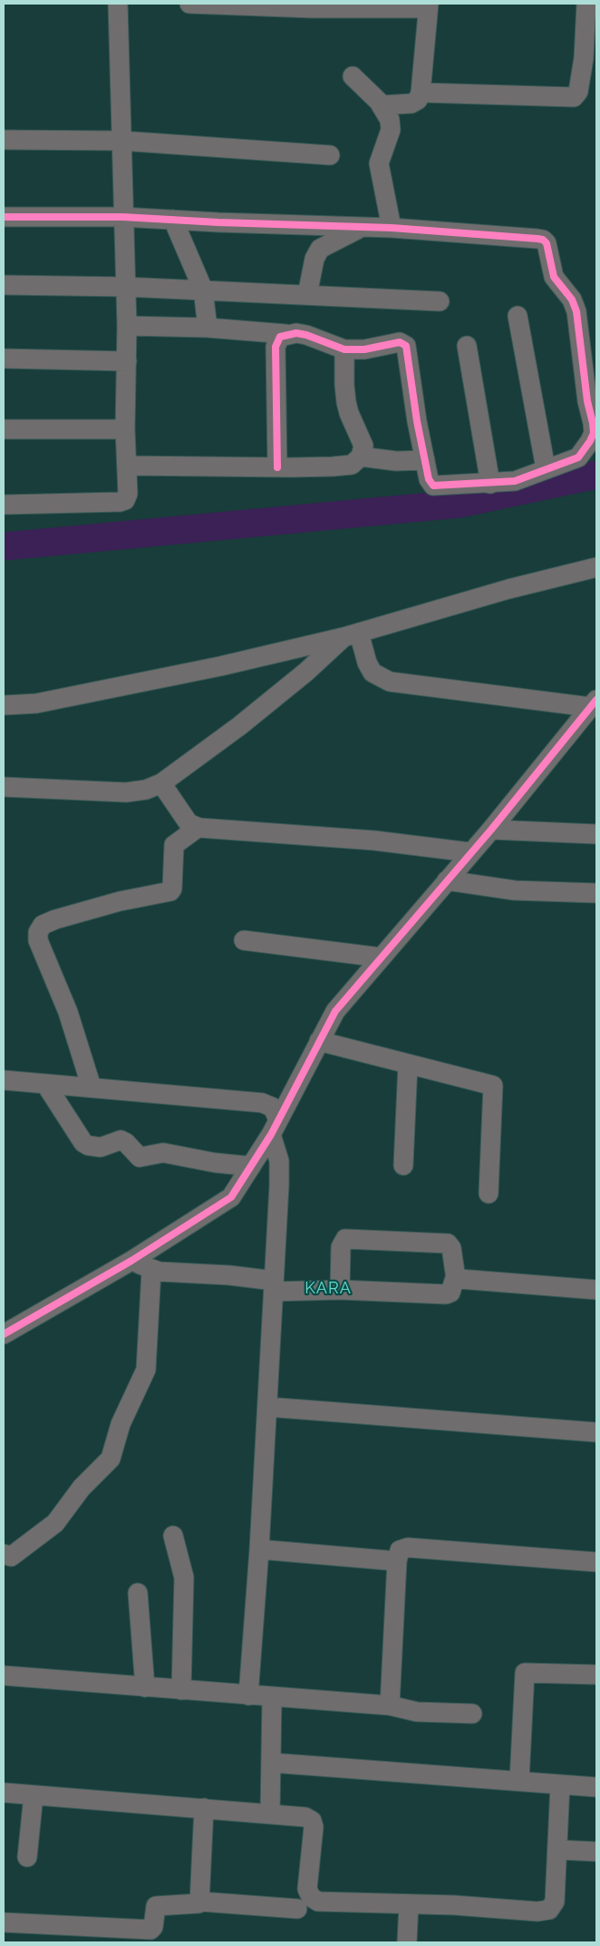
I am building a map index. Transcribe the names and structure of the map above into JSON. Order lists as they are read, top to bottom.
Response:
{
  "districts": ["KARA"]
}
